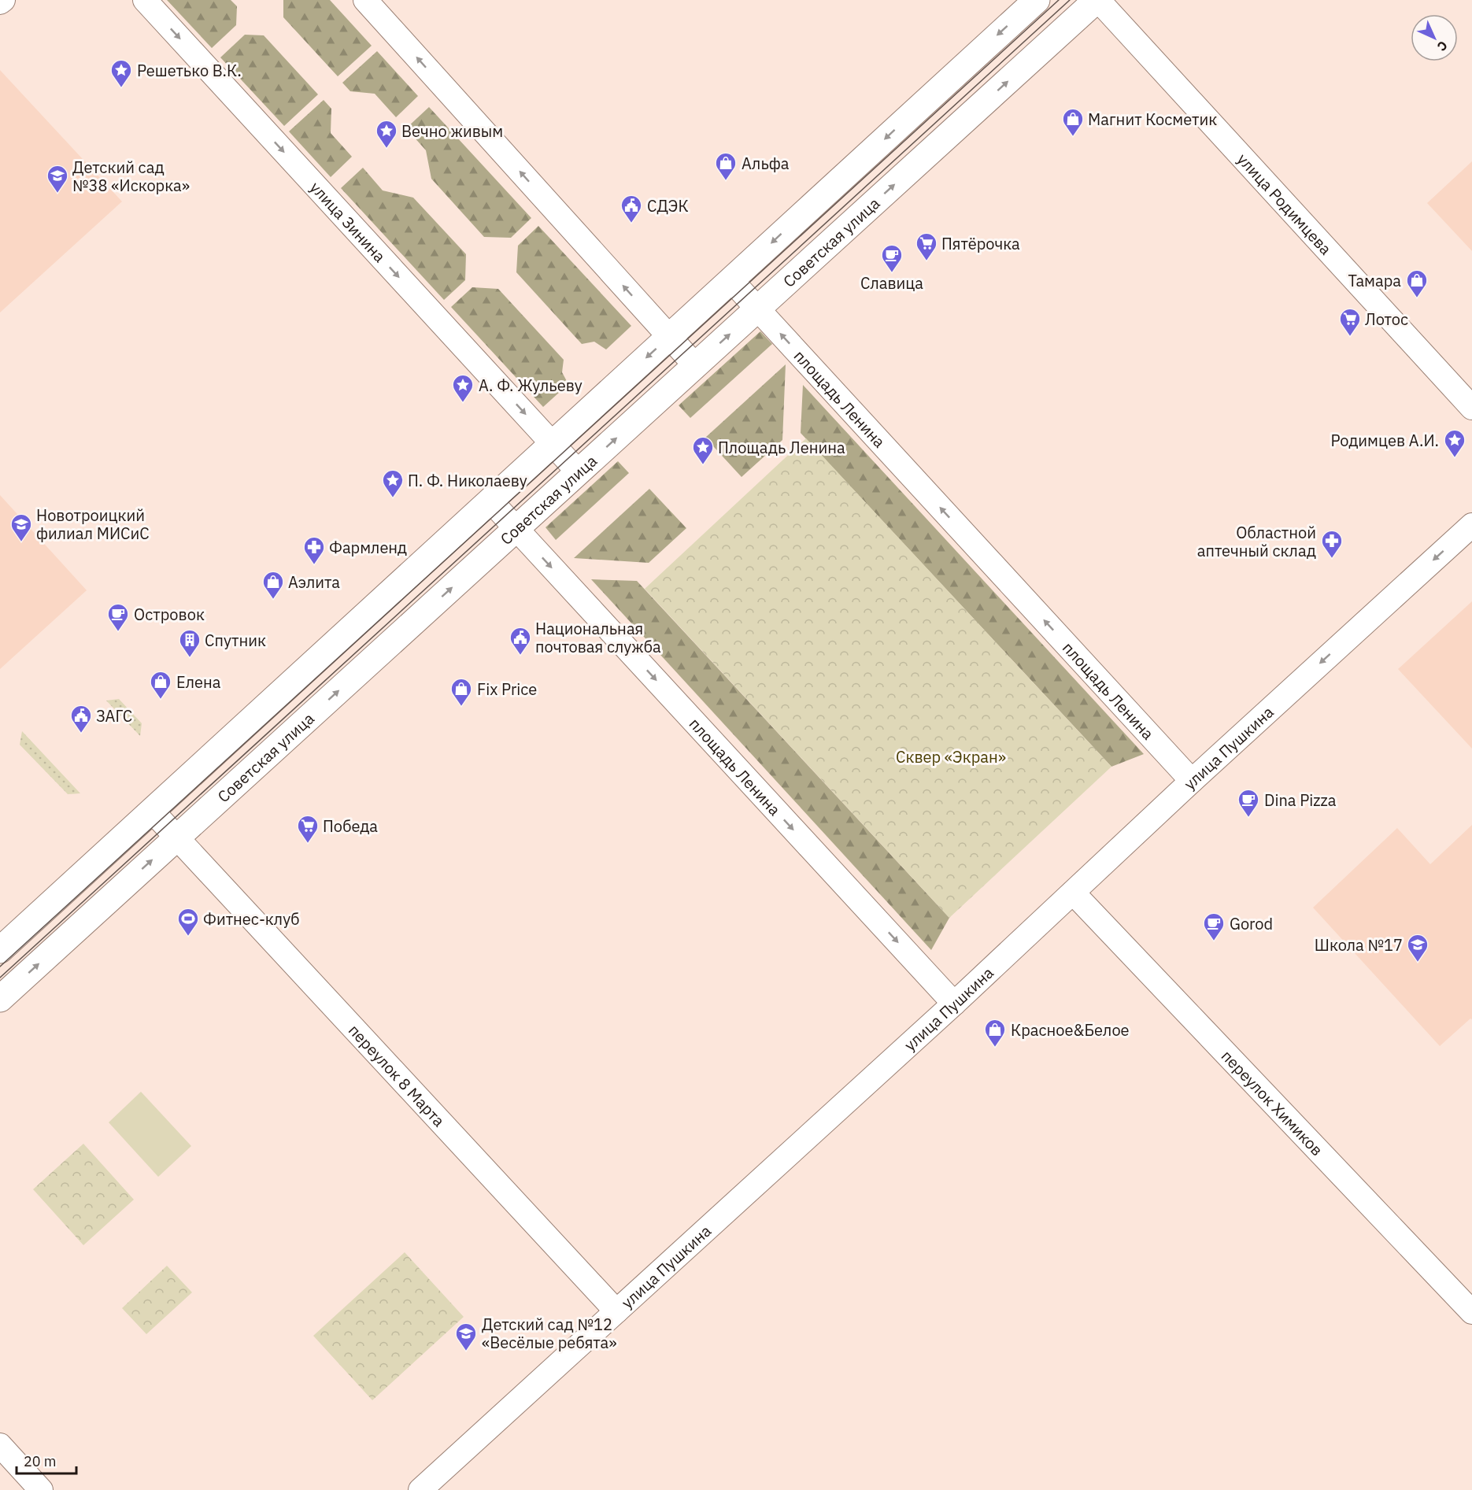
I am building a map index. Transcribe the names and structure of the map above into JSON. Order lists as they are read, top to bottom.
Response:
{
  "streets": {
    "main road": ["Советская улица"],
    "street": [
      "улица Родимцева",
      "улица Зинина",
      "площадь Ленина",
      "улица Пушкина",
      "переулок 8 Марта",
      "переулок Химиков"
    ]
  },
  "crossings": [
    ["улица Родимцева", "Советская улица"],
    ["улица Зинина", "Советская улица"],
    ["Советская улица", "площадь Ленина"],
    ["Советская улица", "переулок 8 Марта"],
    ["площадь Ленина", "улица Пушкина"],
    ["улица Пушкина", "переулок 8 Марта"],
    ["улица Пушкина", "переулок Химиков"]
  ],
  "parks": ["Сквер «Экран»"],
  "places": {
    "place": [
      "Решетько В.К.",
      "Вечно живым",
      "А. Ф. Жульеву",
      "Родимцев А.И.",
      "Площадь Ленина",
      "П. Ф. Николаеву"
    ],
    "shop": [
      "Магнит Косметик",
      "Альфа",
      "Тамара",
      "Аэлита",
      "Елена",
      "Fix Price",
      "Красное&Белое"
    ],
    "school or university": [
      "Детский сад №38 «Искорка»",
      "Новотроицкий филиал МИСиС",
      "Школа №17",
      "Детский сад №12 «Весёлые ребята»"
    ],
    "public building": ["СДЭК", "Национальная почтовая служба", "ЗАГС"],
    "supermarket": ["Пятёрочка", "Лотос", "Победа"],
    "cafe": [
      "Славица",
      "Островок",
      "Dina Pizza",
      "Gorod"
    ],
    "pharmacy": ["Областной аптечный склад", "Фармленд"],
    "building": ["Спутник"],
    "sports": ["Фитнес-клуб"]
  },
  "scale_bar": "20 m",
  "north": "bottom right"
}
